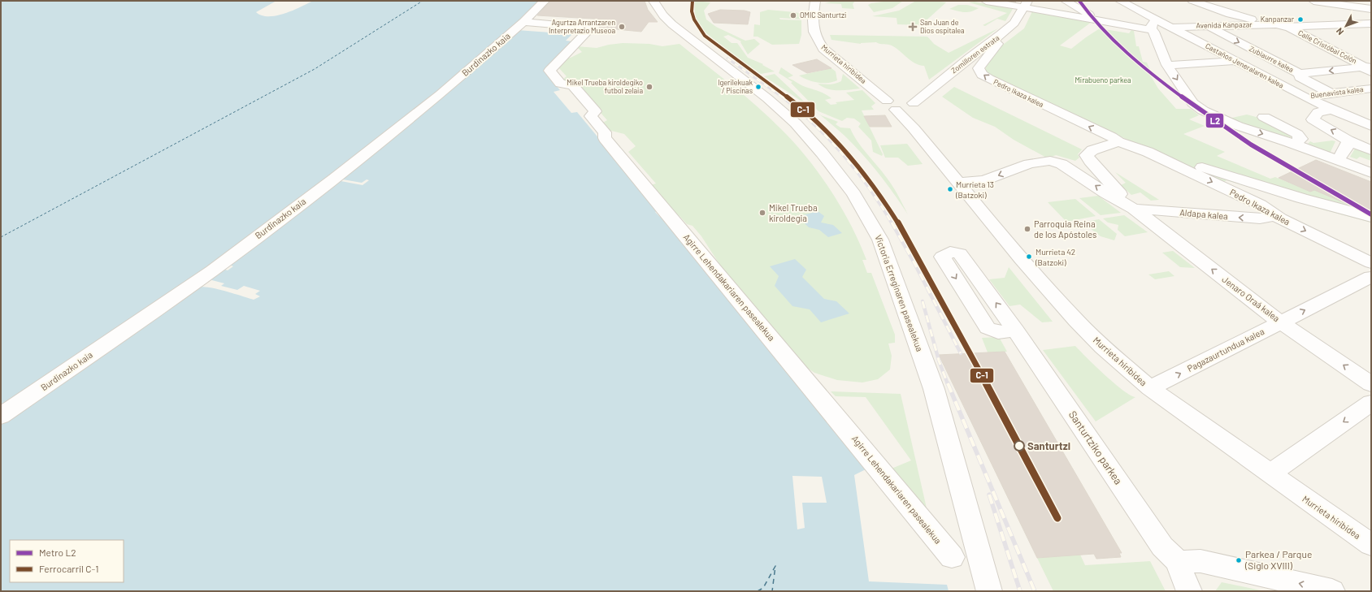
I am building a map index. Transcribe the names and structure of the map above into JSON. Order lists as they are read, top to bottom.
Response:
{
  "streets": {
    "street": [
      "Avenida Kanpazar",
      "Calle Cristóbal Colón",
      "Burdinazko kaia",
      "Zomilloren estrata",
      "Zubiaurre kalea",
      "Murrieta hiribidea",
      "Castaños Jeneralaren kalea",
      "Buenavista kalea",
      "Pedro Ikaza kalea",
      "Aldapa kalea",
      "Agirre Lehendakariaren pasealekua",
      "Victoria Erreginaren pasealekua",
      "Jenaro Oraá kalea",
      "Pagazaurtundua kalea",
      "Santurtziko parkea"
    ]
  },
  "crossings": [
    ["Avenida Kanpazar", "Calle Cristóbal Colón"],
    ["Avenida Kanpazar", "Zubiaurre kalea"],
    ["Avenida Kanpazar", "Castaños Jeneralaren kalea"],
    ["Burdinazko kaia", "Agirre Lehendakariaren pasealekua"],
    ["Zomilloren estrata", "Murrieta hiribidea"],
    ["Zomilloren estrata", "Pedro Ikaza kalea"],
    ["Zubiaurre kalea", "Buenavista kalea"],
    ["Murrieta hiribidea", "Jenaro Oraá kalea"],
    ["Murrieta hiribidea", "Pagazaurtundua kalea"],
    ["Castaños Jeneralaren kalea", "Buenavista kalea"],
    ["Pedro Ikaza kalea", "Aldapa kalea"],
    ["Pedro Ikaza kalea", "Jenaro Oraá kalea"],
    ["Aldapa kalea", "Jenaro Oraá kalea"],
    ["Jenaro Oraá kalea", "Pagazaurtundua kalea"]
  ],
  "parks": ["Mirabueno parkea"],
  "places": {
    "other": [
      "OMIC Santurtzi",
      "Kanpanzar",
      "Agurtza Arrantzaren Interpretazio Museoa",
      "Mikel Trueba kiroldegiko futbol zelaia",
      "Igerilekuak / Piscinas",
      "Murrieta 13 (Batzoki)",
      "Mikel Trueba kiroldegia",
      "Parroquia Reina de los Apóstoles",
      "Murrieta 42 (Batzoki)",
      "Santurtzi",
      "Parkea / Parque (Siglo XVIII)"
    ],
    "health": ["San Juan de Dios ospitalea"]
  },
  "lines": ["metro line L2", "rail line C-1"],
  "legend": ["Metro L2", "Ferrocarril C-1"],
  "north": "bottom left"
}
